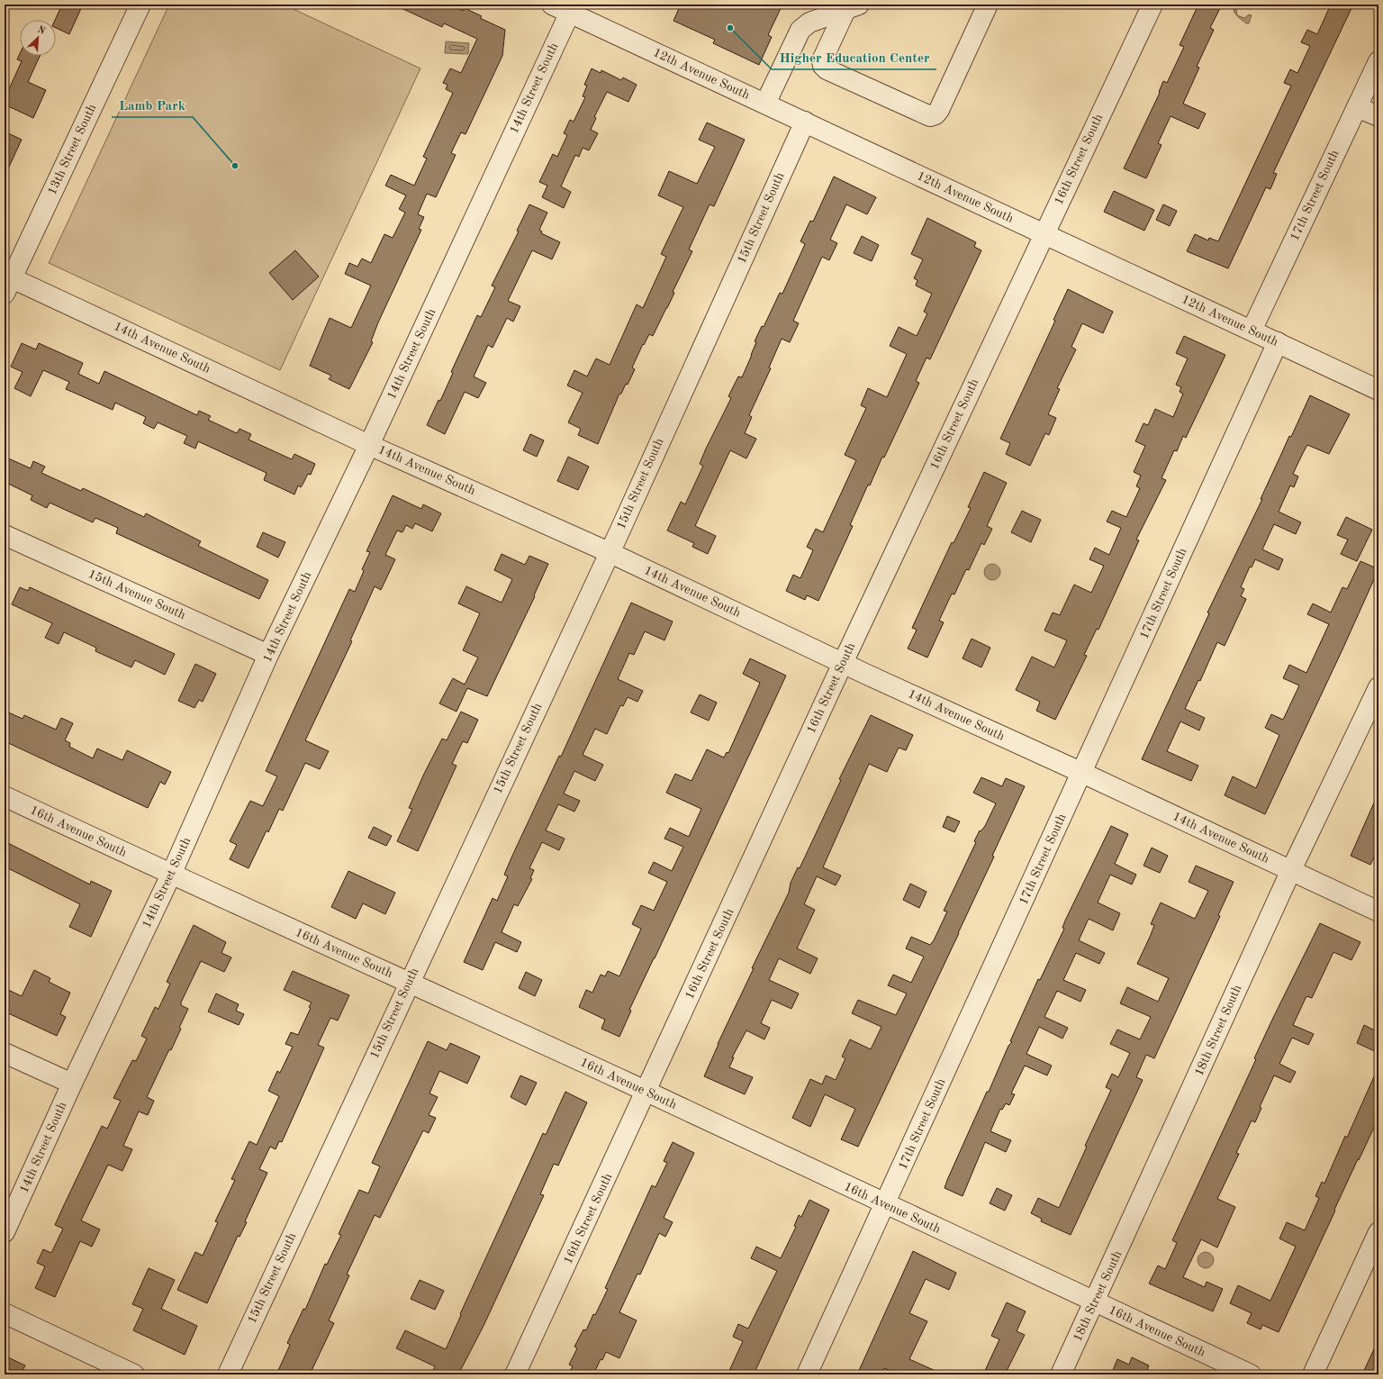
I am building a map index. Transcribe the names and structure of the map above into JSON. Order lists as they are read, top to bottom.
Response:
{
  "streets": {
    "street": [
      "12th Avenue South",
      "14th Street South",
      "13th Street South",
      "16th Street South",
      "17th Street South",
      "15th Street South",
      "14th Avenue South",
      "15th Avenue South",
      "16th Avenue South",
      "18th Street South"
    ]
  },
  "crossings": [
    ["12th Avenue South", "14th Street South"],
    ["12th Avenue South", "16th Street South"],
    ["12th Avenue South", "17th Street South"],
    ["12th Avenue South", "15th Street South"],
    ["14th Street South", "14th Avenue South"],
    ["14th Street South", "15th Avenue South"],
    ["14th Street South", "16th Avenue South"],
    ["13th Street South", "14th Avenue South"],
    ["16th Street South", "14th Avenue South"],
    ["16th Street South", "16th Avenue South"],
    ["17th Street South", "14th Avenue South"],
    ["17th Street South", "16th Avenue South"],
    ["15th Street South", "14th Avenue South"],
    ["15th Street South", "16th Avenue South"],
    ["14th Avenue South", "18th Street South"],
    ["16th Avenue South", "18th Street South"]
  ],
  "places": ["Higher Education Center", "Lamb Park"],
  "north": "top right"
}
